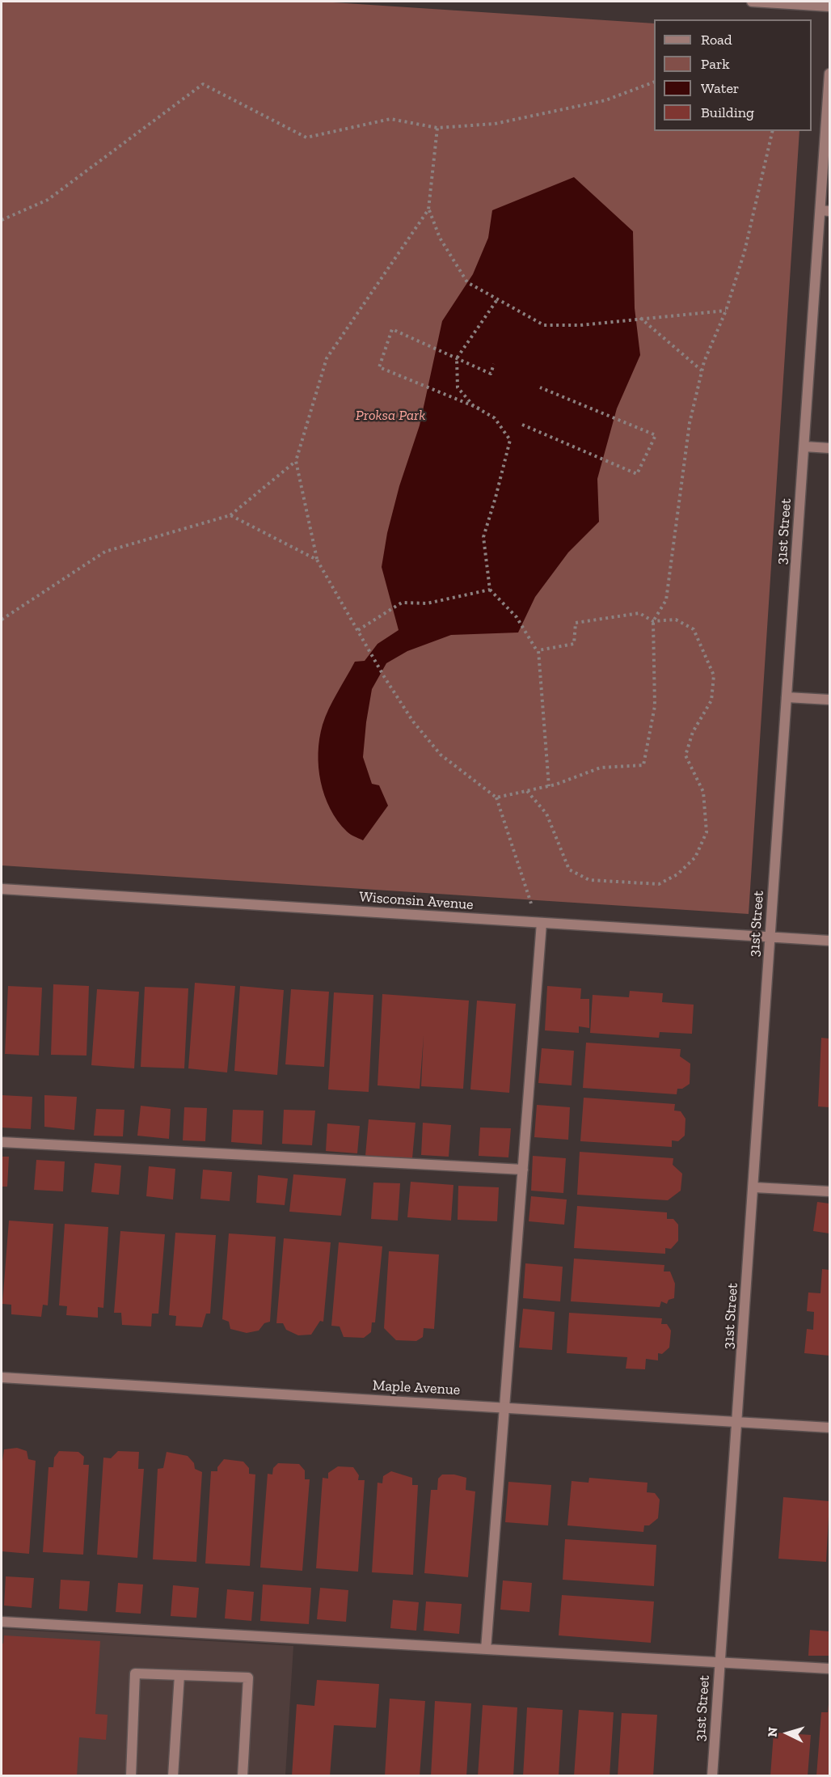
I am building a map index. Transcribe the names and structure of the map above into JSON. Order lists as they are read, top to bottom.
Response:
{
  "streets": {
    "street": ["31st Street", "Wisconsin Avenue", "Maple Avenue"]
  },
  "crossings": [
    ["31st Street", "Wisconsin Avenue"],
    ["31st Street", "Maple Avenue"]
  ],
  "parks": ["Proksa Park"],
  "legend": [
    "Road",
    "Park",
    "Water",
    "Building"
  ],
  "north": "left"
}
